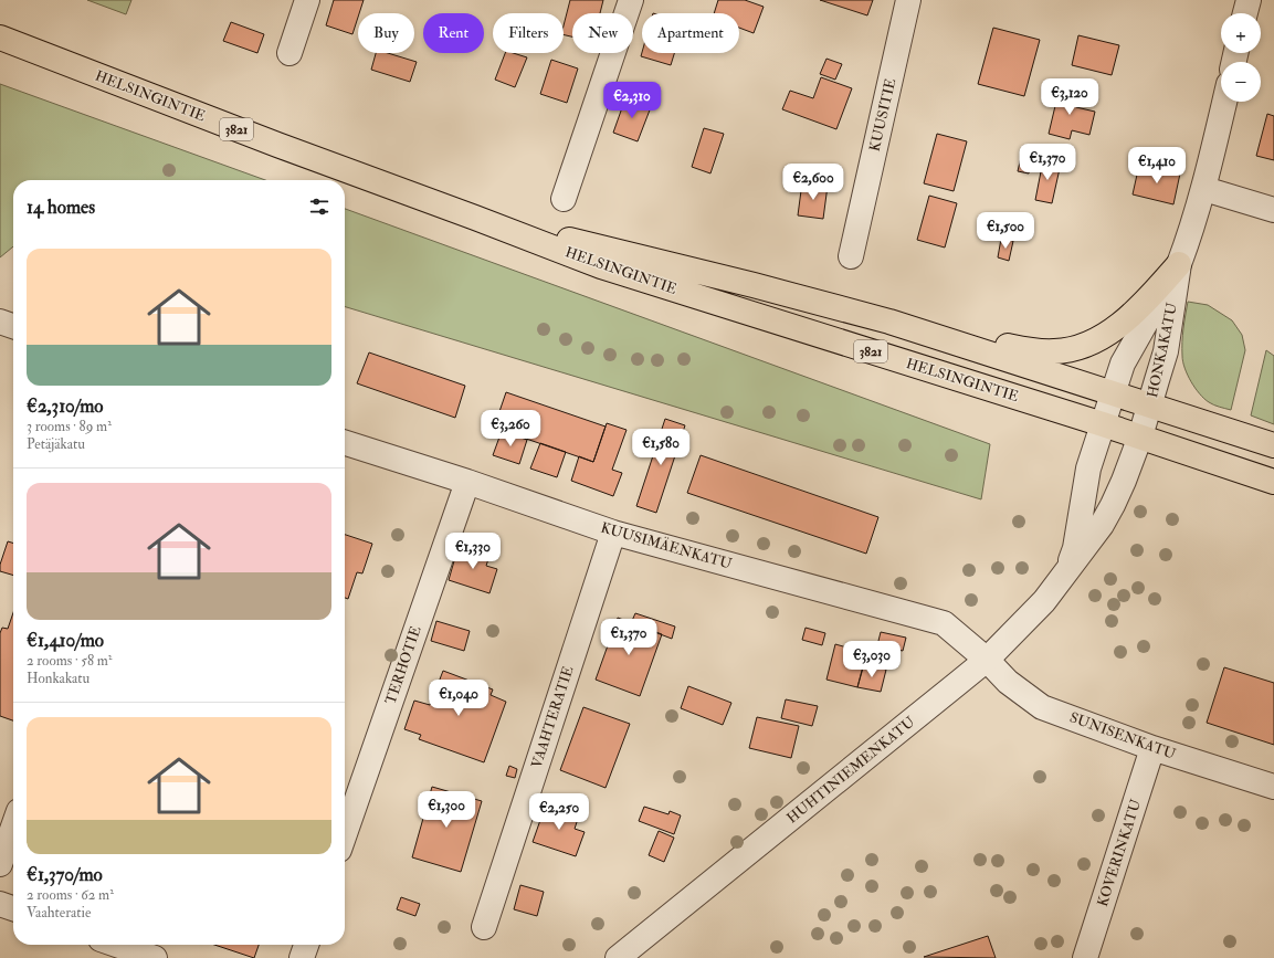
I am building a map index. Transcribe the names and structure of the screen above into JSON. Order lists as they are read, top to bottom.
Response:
{
  "streets": {
    "main road": ["HELSINGINTIE", "3821"],
    "street": [
      "KUUSITIE",
      "HONKAKATU",
      "KUUSIMÄENKATU",
      "TERHOTIE",
      "VAAHTERATIE",
      "SUNISENKATU",
      "HUHTINIEMENKATU",
      "KOVERINKATU"
    ]
  },
  "crossings": [
    ["HELSINGINTIE", "HONKAKATU"],
    ["HELSINGINTIE", "HUHTINIEMENKATU"],
    ["HONKAKATU", "HUHTINIEMENKATU"],
    ["KUUSIMÄENKATU", "TERHOTIE"],
    ["KUUSIMÄENKATU", "VAAHTERATIE"],
    ["KUUSIMÄENKATU", "SUNISENKATU"],
    ["KUUSIMÄENKATU", "HUHTINIEMENKATU"],
    ["SUNISENKATU", "HUHTINIEMENKATU"],
    ["SUNISENKATU", "KOVERINKATU"]
  ],
  "page": {
    "map_buttons": ["+", "−"],
    "chip": [
      "Buy",
      "Rent",
      "Filters",
      "New",
      "Apartment"
    ],
    "price": [
      "€3,120",
      "€2,310",
      "€1,370",
      "€1,410",
      "€2,600",
      "€1,500",
      "€3,260",
      "€1,580",
      "€1,330",
      "€1,370",
      "€3,030",
      "€1,040",
      "€1,300",
      "€2,250"
    ],
    "heading": "14 homes",
    "list": [
      {
        "name": "€2,310/mo",
        "note": "3 rooms · 89 m² · Petäjäkatu"
      },
      {
        "name": "€1,410/mo",
        "note": "2 rooms · 58 m² · Honkakatu"
      },
      {
        "name": "€1,370/mo",
        "note": "2 rooms · 62 m² · Vaahteratie"
      }
    ]
  }
}
